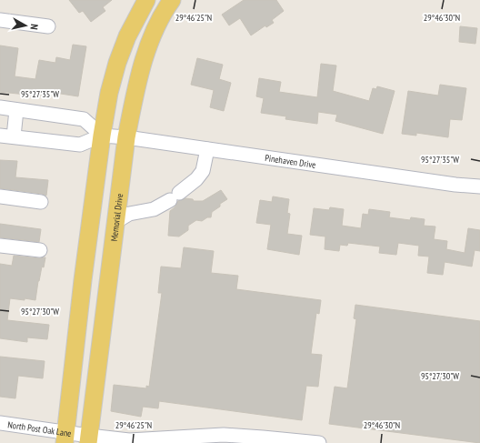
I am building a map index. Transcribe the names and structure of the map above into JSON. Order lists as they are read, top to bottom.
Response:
{
  "streets": {
    "main road": ["Memorial Drive"],
    "street": ["Pinehaven Drive", "North Post Oak Lane"]
  },
  "crossings": [
    ["Pinehaven Drive", "Memorial Drive"],
    ["Memorial Drive", "North Post Oak Lane"]
  ],
  "north": "right",
  "coordinates": [
    "29°46'25\"N",
    "29°46'30\"N",
    "95°27'35\"W",
    "95°27'30\"W"
  ]
}
